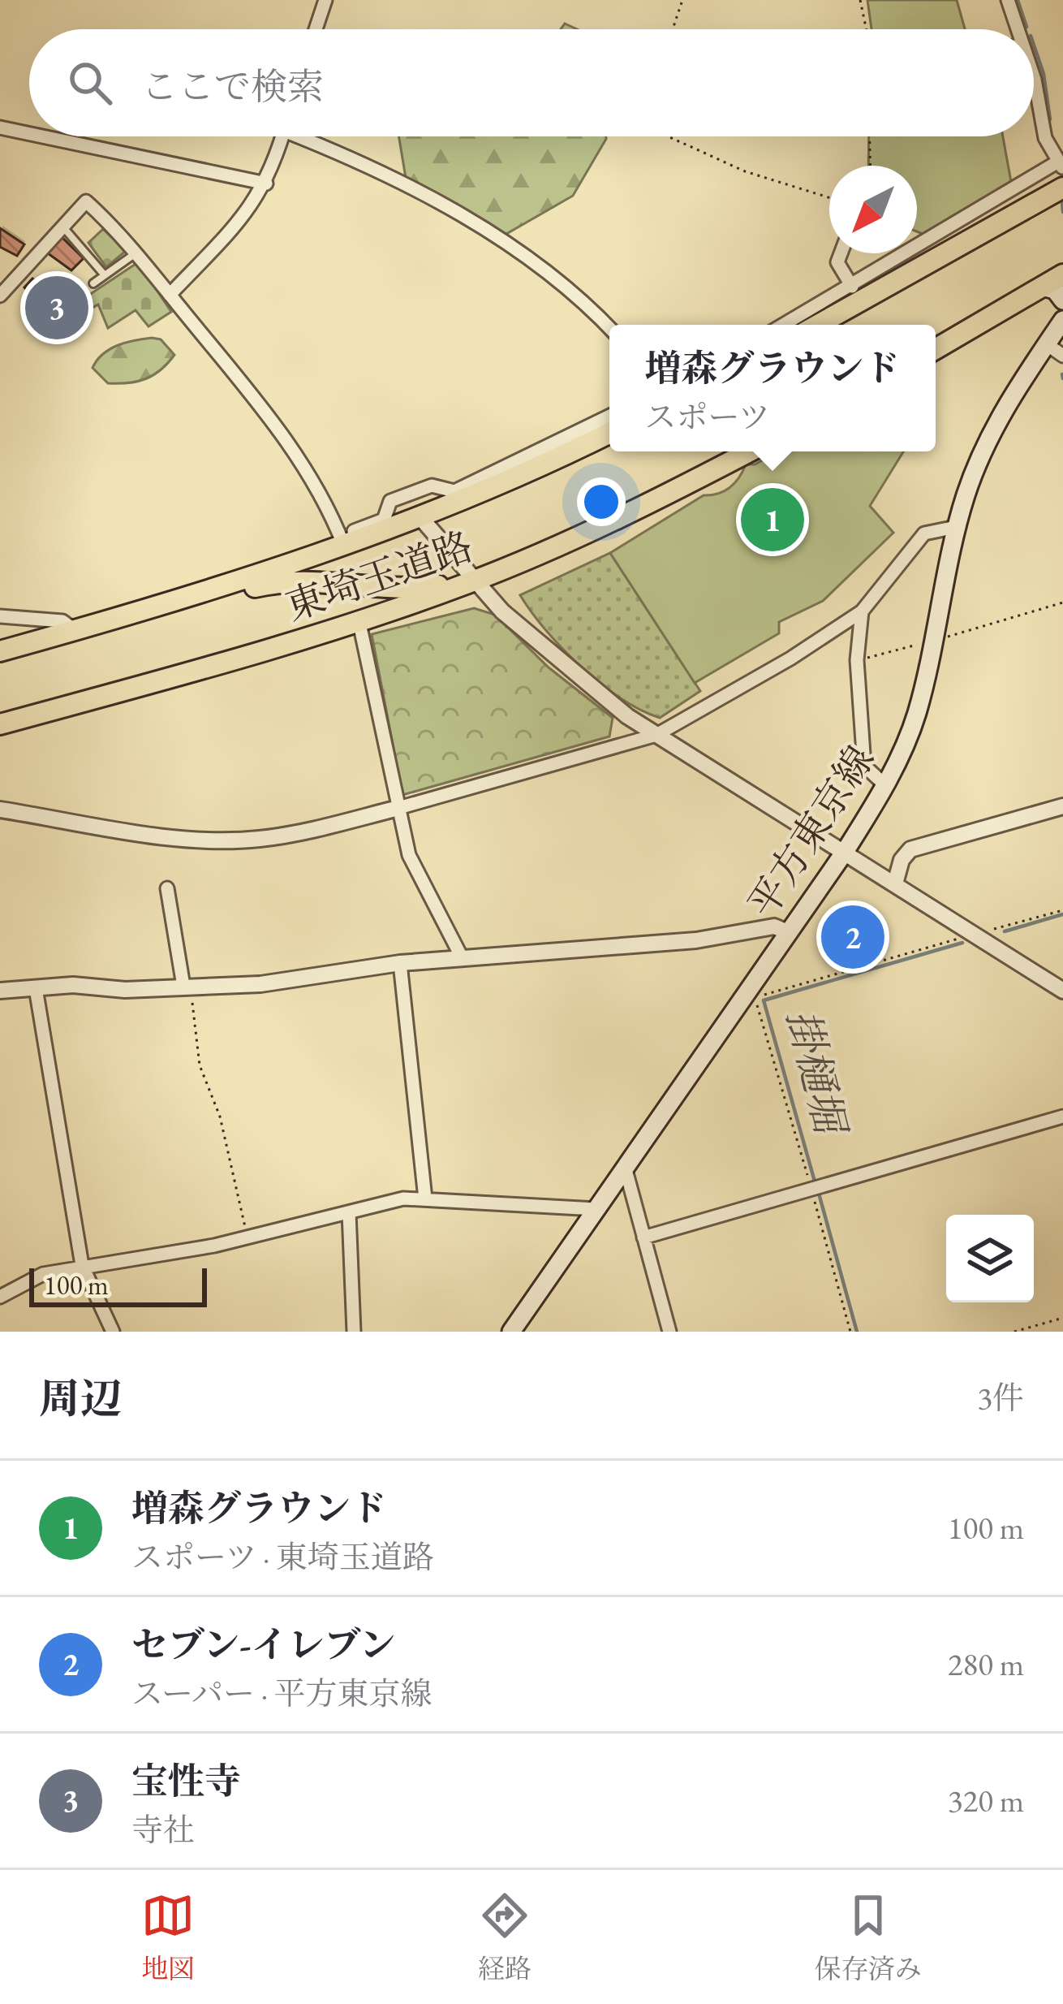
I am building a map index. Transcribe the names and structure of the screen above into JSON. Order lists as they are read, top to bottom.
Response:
{
  "streets": {
    "highway": ["東埼玉道路"],
    "main road": ["平方東京線"]
  },
  "water": ["掛樋堀"],
  "scale_bar": "100 m",
  "north": "bottom left",
  "page": {
    "search": "ここで検索",
    "pins": ["3", "1", "2"],
    "popup": ["増森グラウンド", "スポーツ"],
    "scale": "100 m",
    "heading": ["周辺", "3件"],
    "list": [
      {
        "mark": "1",
        "name": "増森グラウンド",
        "note": "スポーツ · 東埼玉道路",
        "value": "100 m"
      },
      {
        "mark": "2",
        "name": "セブン-イレブン",
        "note": "スーパー · 平方東京線",
        "value": "280 m"
      },
      {
        "mark": "3",
        "name": "宝性寺",
        "note": "寺社",
        "value": "320 m"
      }
    ],
    "nav": ["地図", "経路", "保存済み"]
  }
}
